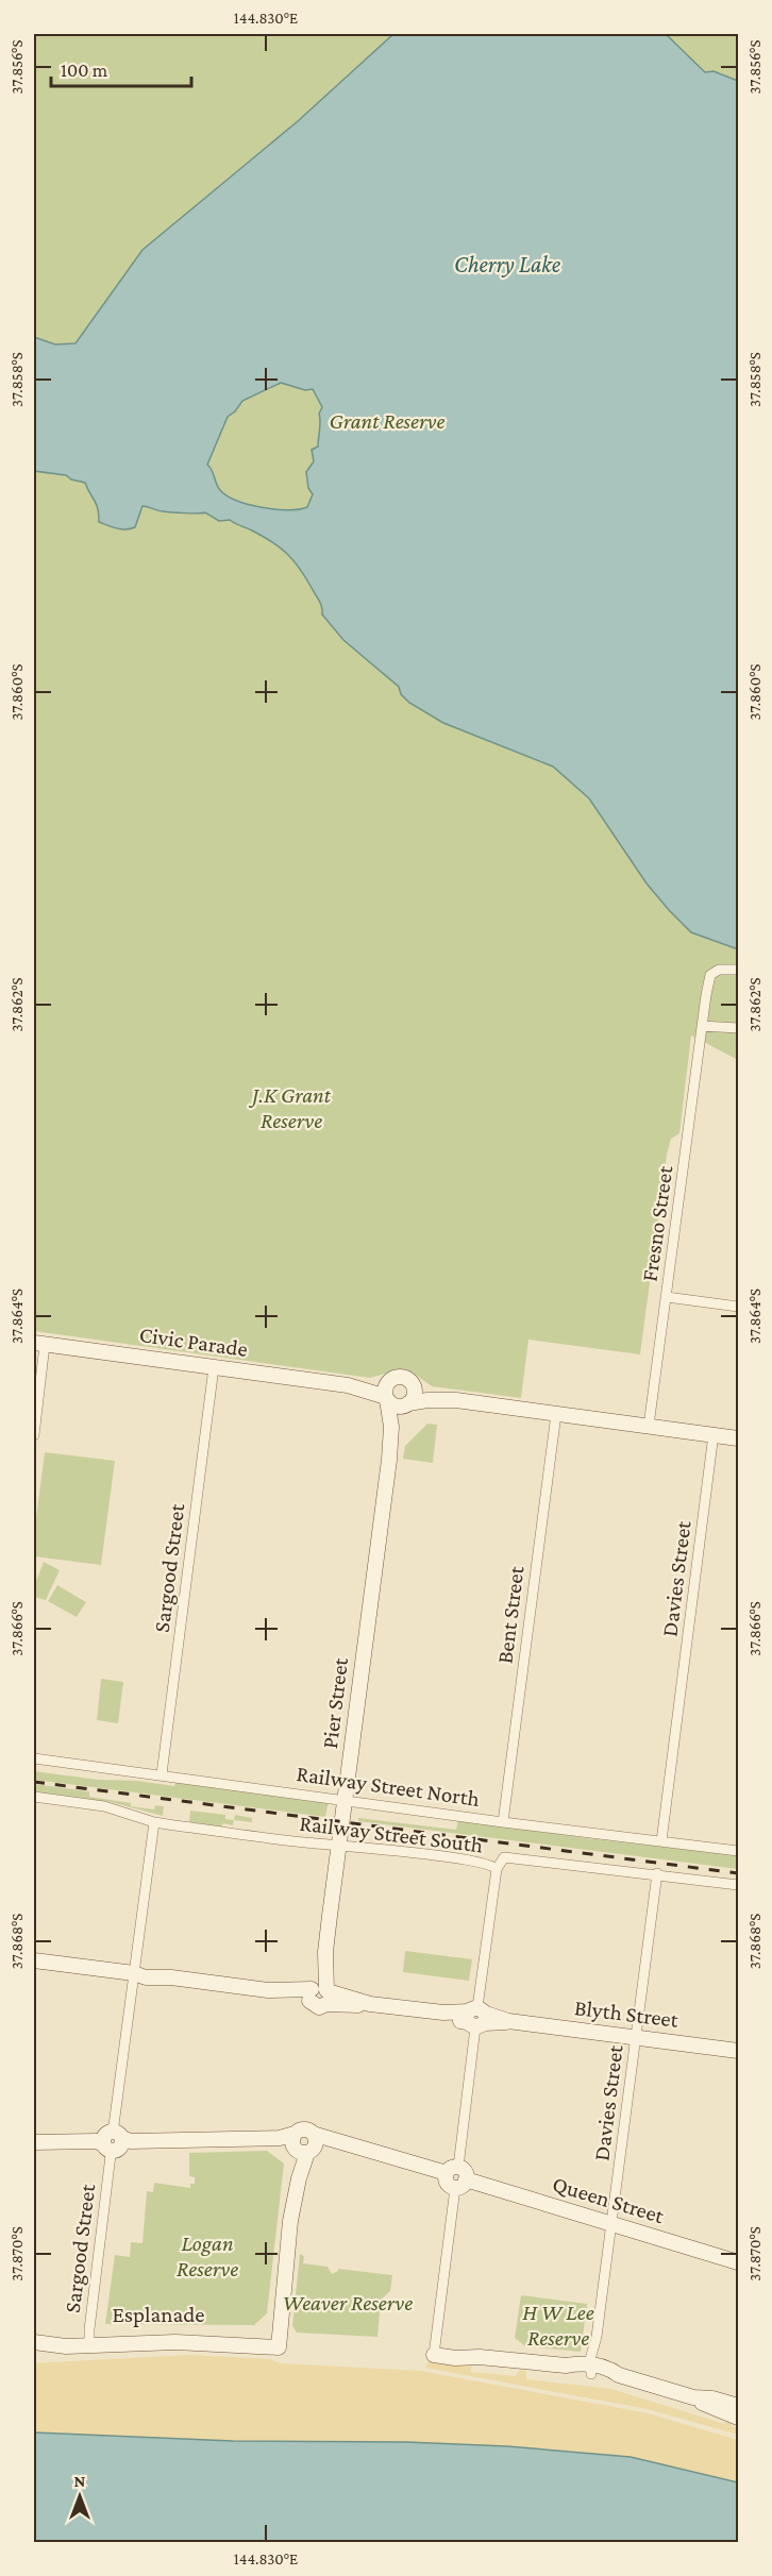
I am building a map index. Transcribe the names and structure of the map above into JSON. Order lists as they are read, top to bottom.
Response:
{
  "streets": {
    "street": [
      "Fresno Street",
      "Civic Parade",
      "Sargood Street",
      "Davies Street",
      "Bent Street",
      "Pier Street",
      "Railway Street North",
      "Railway Street South",
      "Blyth Street",
      "Queen Street",
      "Esplanade"
    ]
  },
  "crossings": [
    ["Civic Parade", "Sargood Street"],
    ["Civic Parade", "Pier Street"],
    ["Sargood Street", "Railway Street North"],
    ["Sargood Street", "Railway Street South"],
    ["Sargood Street", "Blyth Street"],
    ["Sargood Street", "Queen Street"],
    ["Sargood Street", "Esplanade"],
    ["Davies Street", "Railway Street North"],
    ["Davies Street", "Railway Street South"],
    ["Davies Street", "Blyth Street"],
    ["Davies Street", "Queen Street"],
    ["Bent Street", "Railway Street North"],
    ["Pier Street", "Railway Street North"],
    ["Pier Street", "Railway Street South"],
    ["Pier Street", "Blyth Street"],
    ["Queen Street", "Esplanade"]
  ],
  "water": ["Cherry Lake"],
  "parks": [
    "Grant Reserve",
    "J.K Grant Reserve",
    "Logan Reserve",
    "Weaver Reserve",
    "H W Lee Reserve"
  ],
  "scale_bar": "100 m",
  "north": "top",
  "coordinates": [
    "144.830°E",
    "37.856°S",
    "37.858°S",
    "37.860°S",
    "37.862°S",
    "37.864°S",
    "37.866°S",
    "37.868°S",
    "37.870°S"
  ]
}
